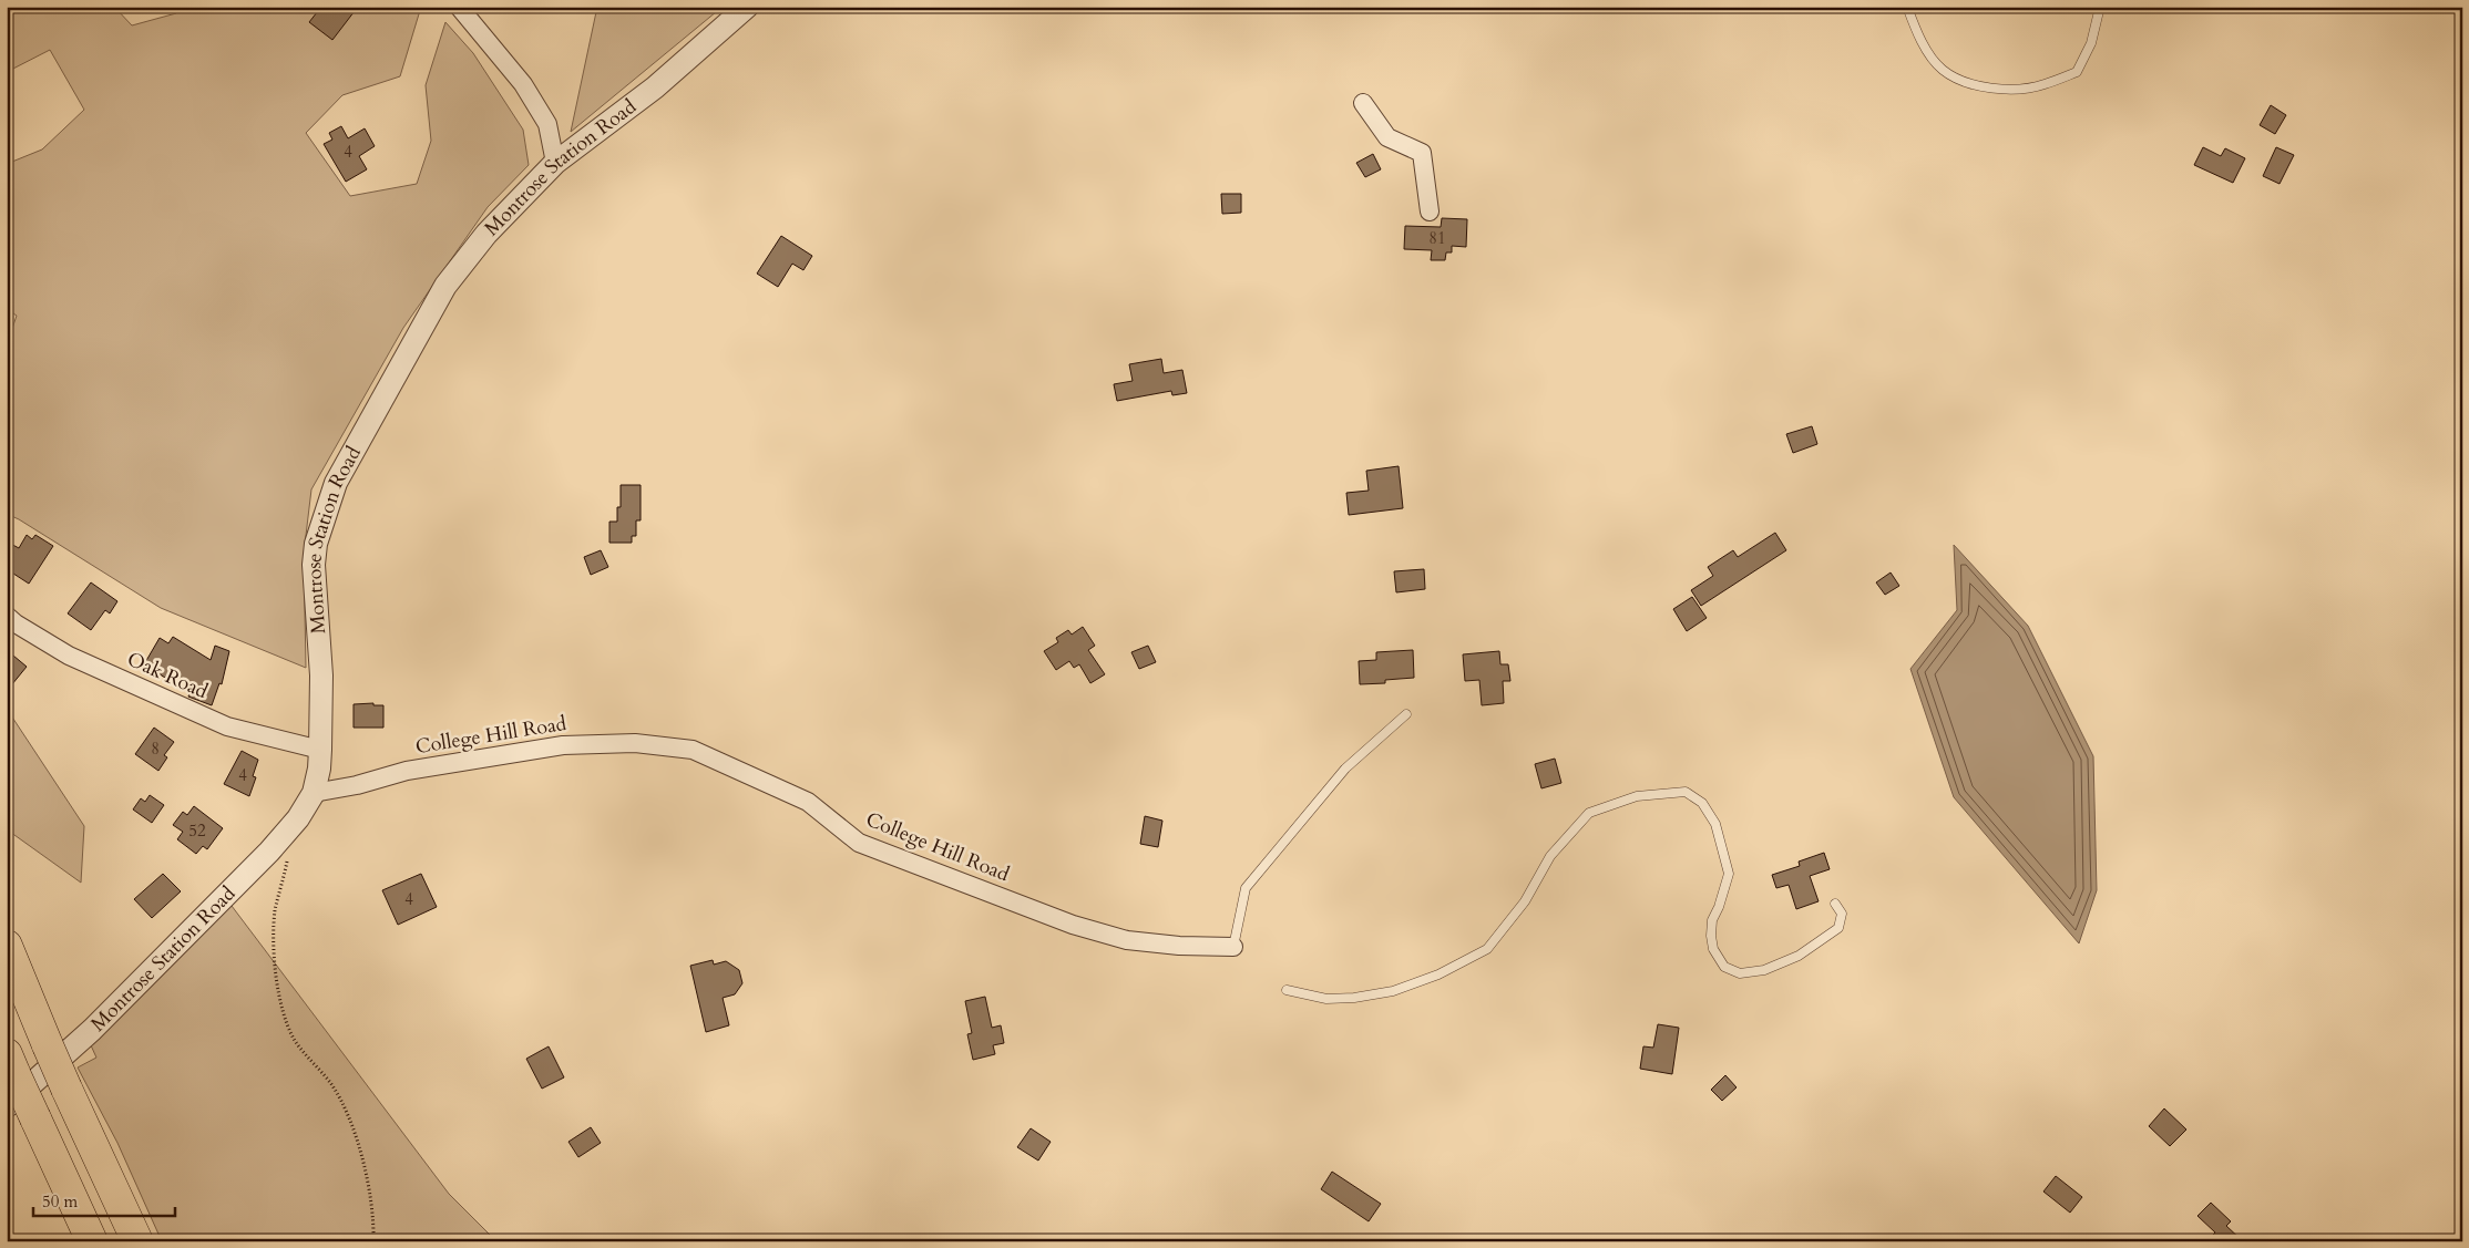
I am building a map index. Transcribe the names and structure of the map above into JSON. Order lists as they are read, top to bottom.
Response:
{
  "streets": {
    "street": ["Montrose Station Road", "Oak Road", "College Hill Road"]
  },
  "crossings": [
    ["Montrose Station Road", "Oak Road"],
    ["Montrose Station Road", "College Hill Road"]
  ],
  "house_numbers": [
    "4",
    "81",
    "8",
    "4",
    "52",
    "4"
  ],
  "scale_bar": "50 m"
}
